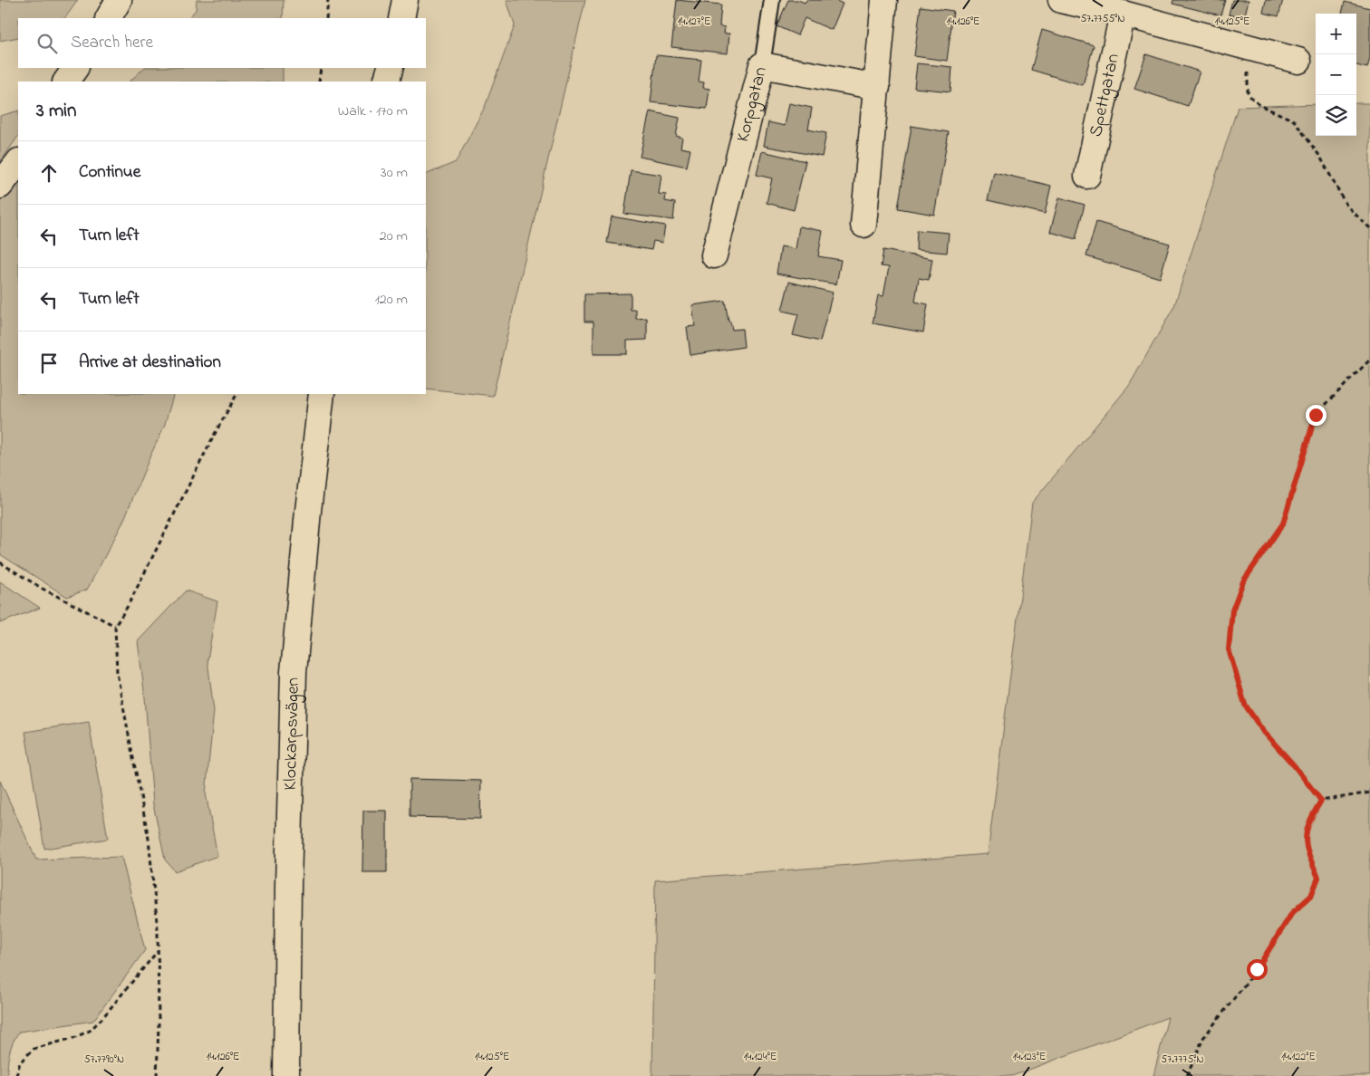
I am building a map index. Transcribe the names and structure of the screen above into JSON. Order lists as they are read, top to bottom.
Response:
{
  "streets": {
    "street": ["Spettgatan", "Korpgatan", "Klockarpsvägen"]
  },
  "page": {
    "map_buttons": ["+", "−"],
    "search": "Search here",
    "heading": ["3 min", "Walk · 170 m"],
    "list": [
      ["Continue", "30 m"],
      ["Turn left", "20 m"],
      ["Turn left", "120 m"],
      "Arrive at destination"
    ]
  },
  "coordinates": [
    "57.7755°N",
    "14.127°E",
    "14.126°E",
    "14.125°E",
    "14.124°E",
    "14.123°E",
    "14.122°E",
    "57.7790°N",
    "57.7775°N"
  ]
}
